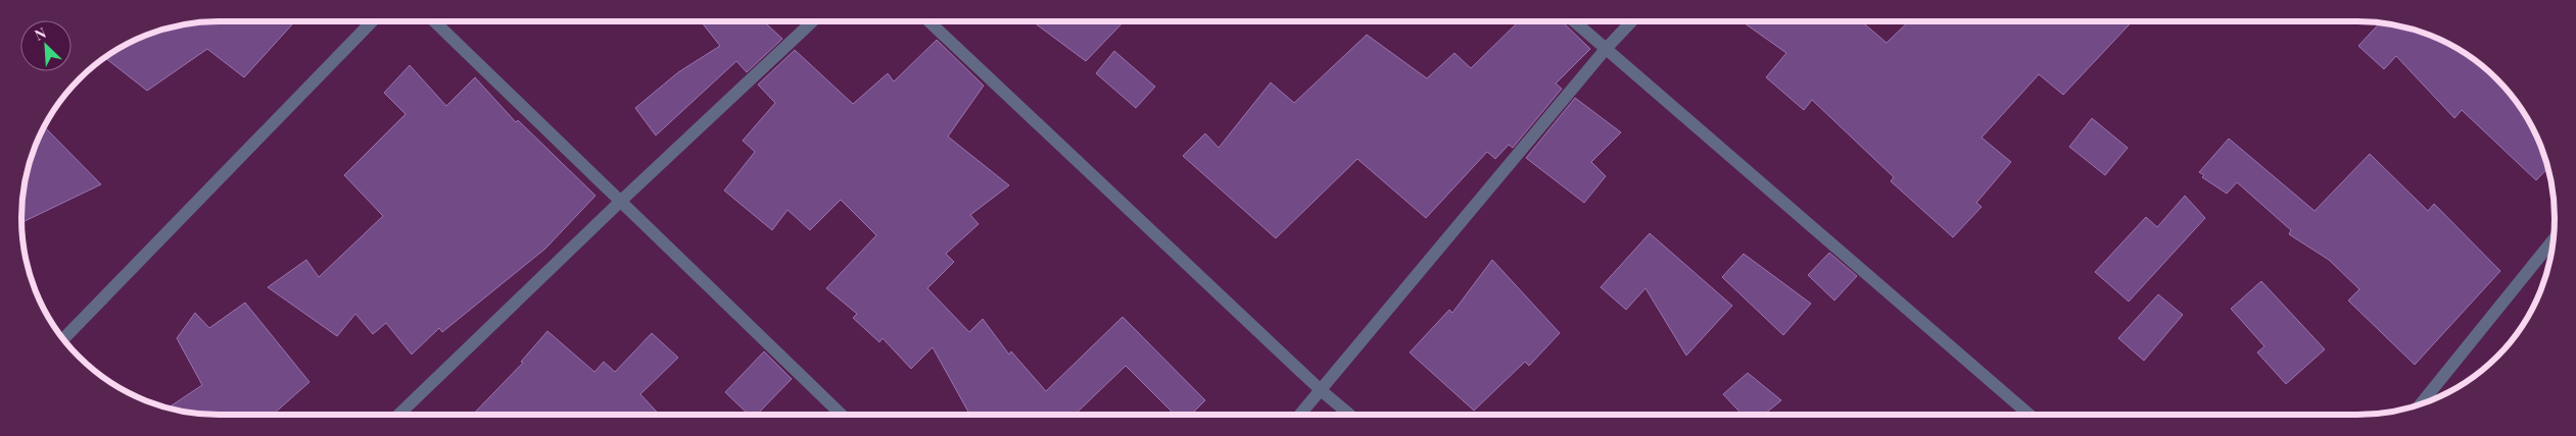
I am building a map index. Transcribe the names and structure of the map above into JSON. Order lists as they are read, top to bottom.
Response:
{
  "north": "top left"
}
